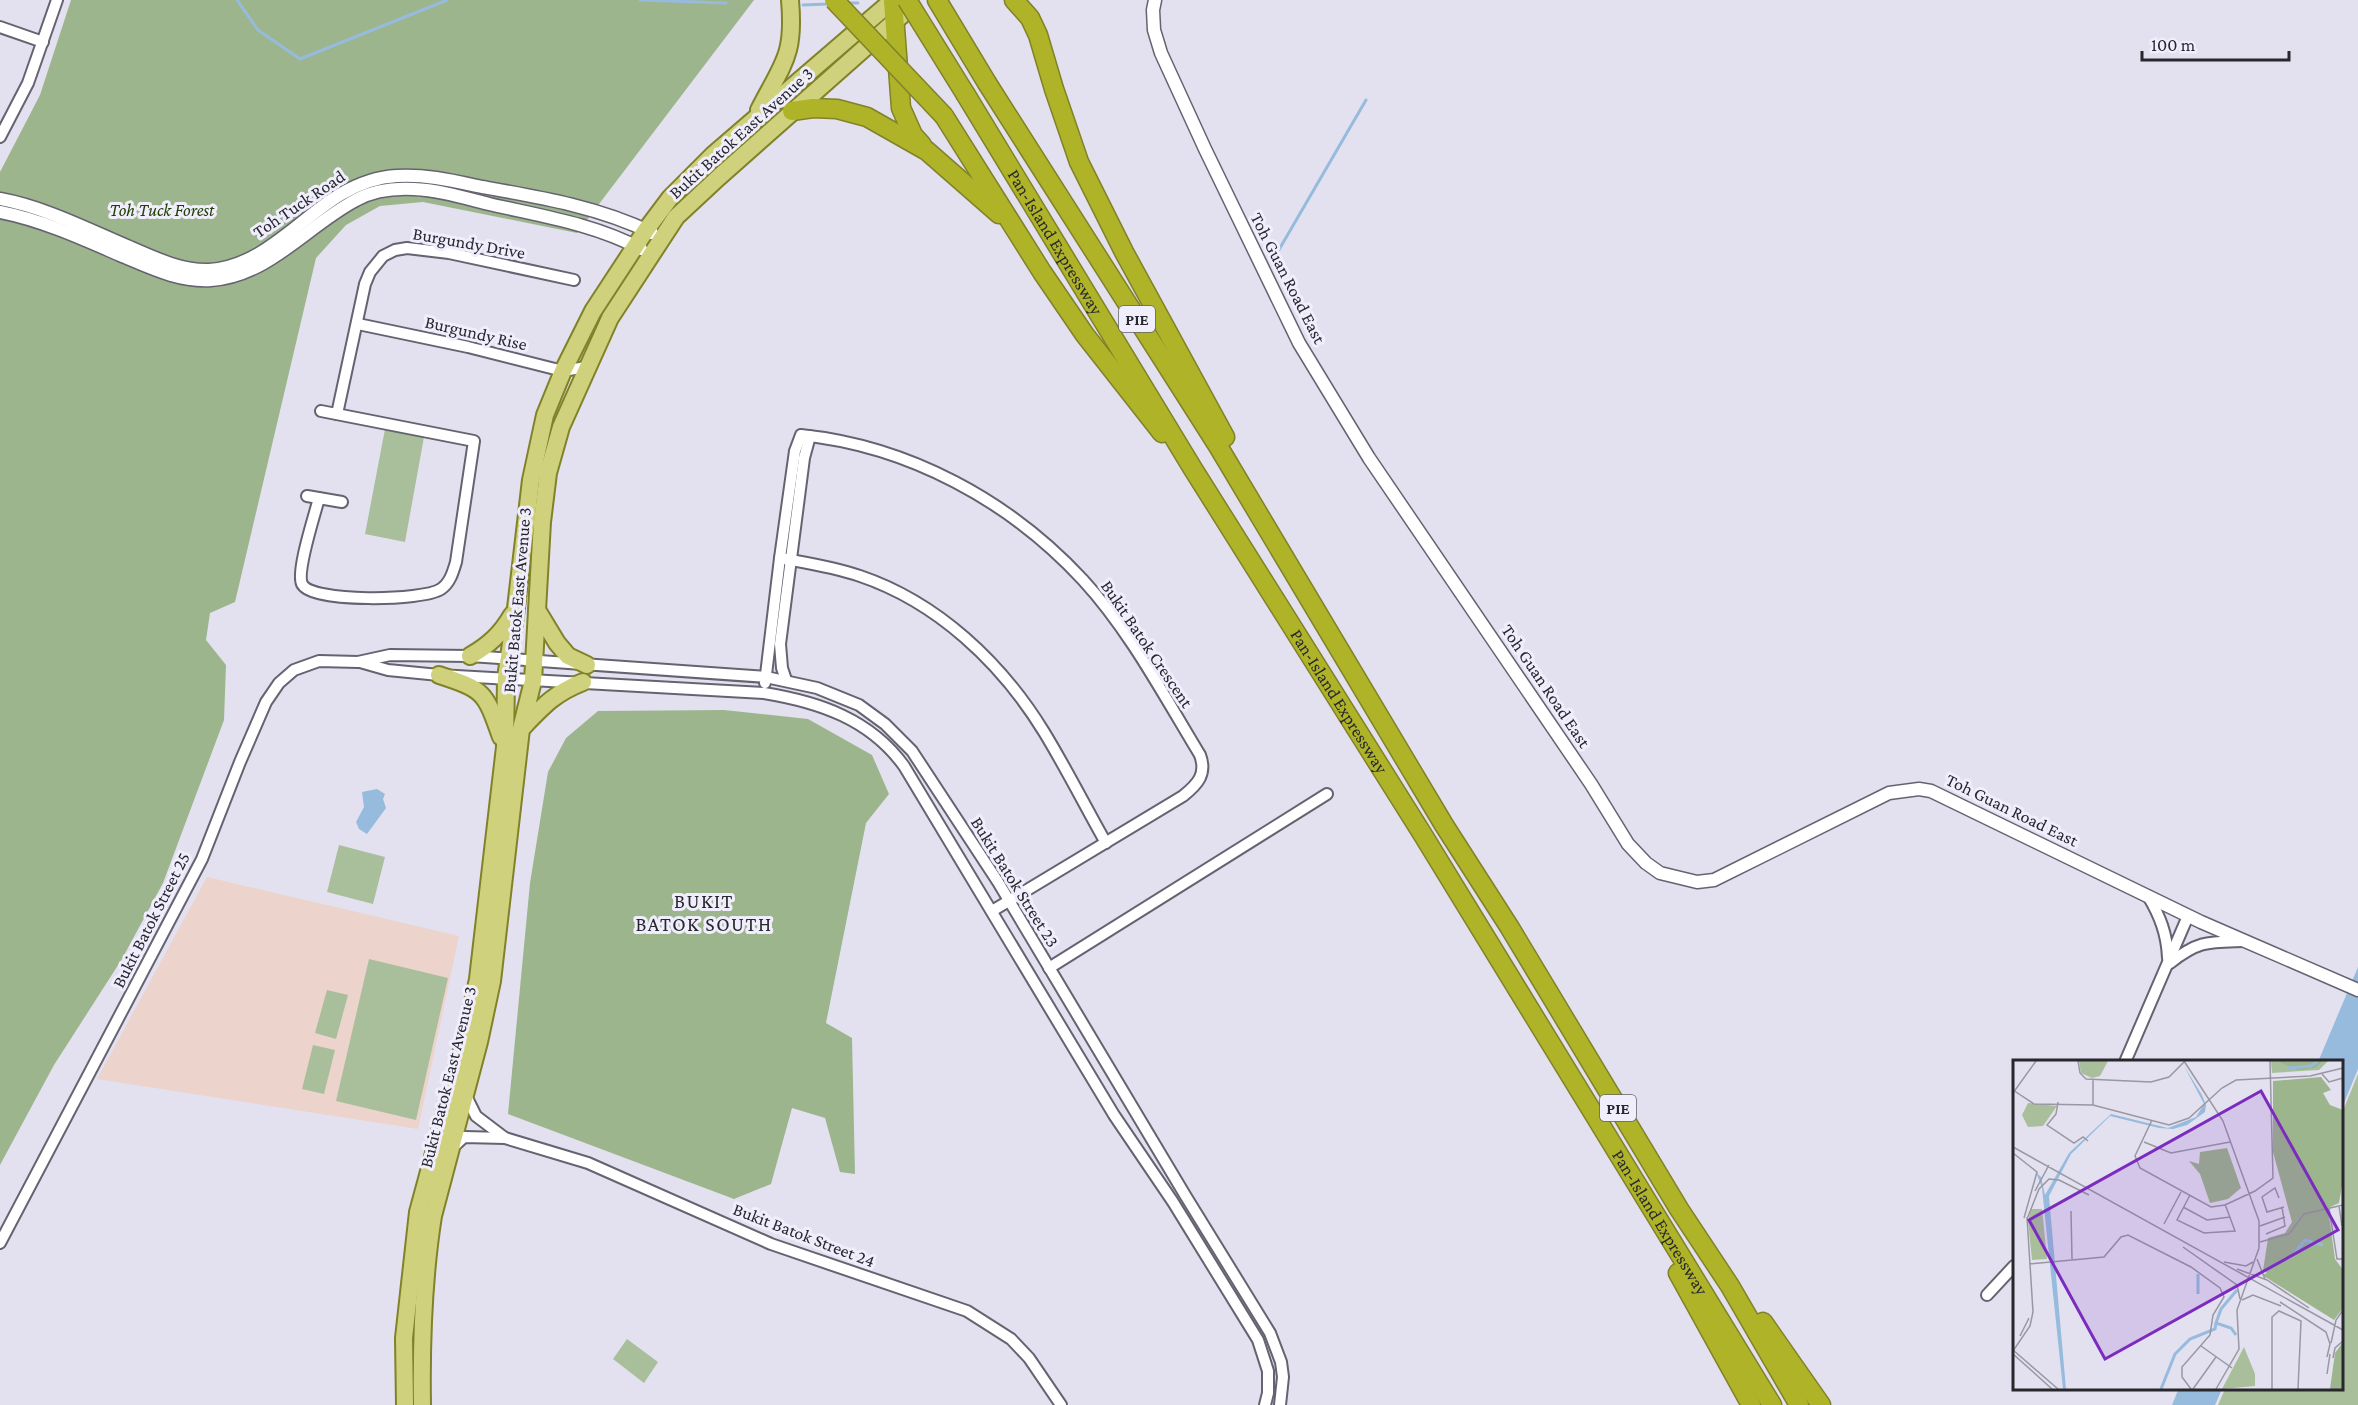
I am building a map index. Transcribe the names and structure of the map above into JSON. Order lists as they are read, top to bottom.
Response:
{
  "streets": {
    "highway": ["Pan-Island Expressway", "PIE"],
    "main road": ["Bukit Batok East Avenue 3"],
    "street": [
      "Toh Tuck Road",
      "Burgundy Drive",
      "Toh Guan Road East",
      "Burgundy Rise",
      "Bukit Batok Crescent",
      "Bukit Batok Street 23",
      "Bukit Batok Street 25",
      "Bukit Batok Street 24"
    ]
  },
  "crossings": [
    ["Bukit Batok East Avenue 3", "Toh Tuck Road"],
    ["Bukit Batok East Avenue 3", "Burgundy Rise"],
    ["Bukit Batok East Avenue 3", "Bukit Batok Street 23"],
    ["Bukit Batok East Avenue 3", "Bukit Batok Street 25"],
    ["Bukit Batok East Avenue 3", "Bukit Batok Street 24"],
    ["Burgundy Drive", "Burgundy Rise"],
    ["Bukit Batok Crescent", "Bukit Batok Street 23"],
    ["Bukit Batok Street 23", "Bukit Batok Street 25"]
  ],
  "districts": ["BUKIT BATOK SOUTH"],
  "parks": ["Toh Tuck Forest"],
  "scale_bar": "100 m"
}
